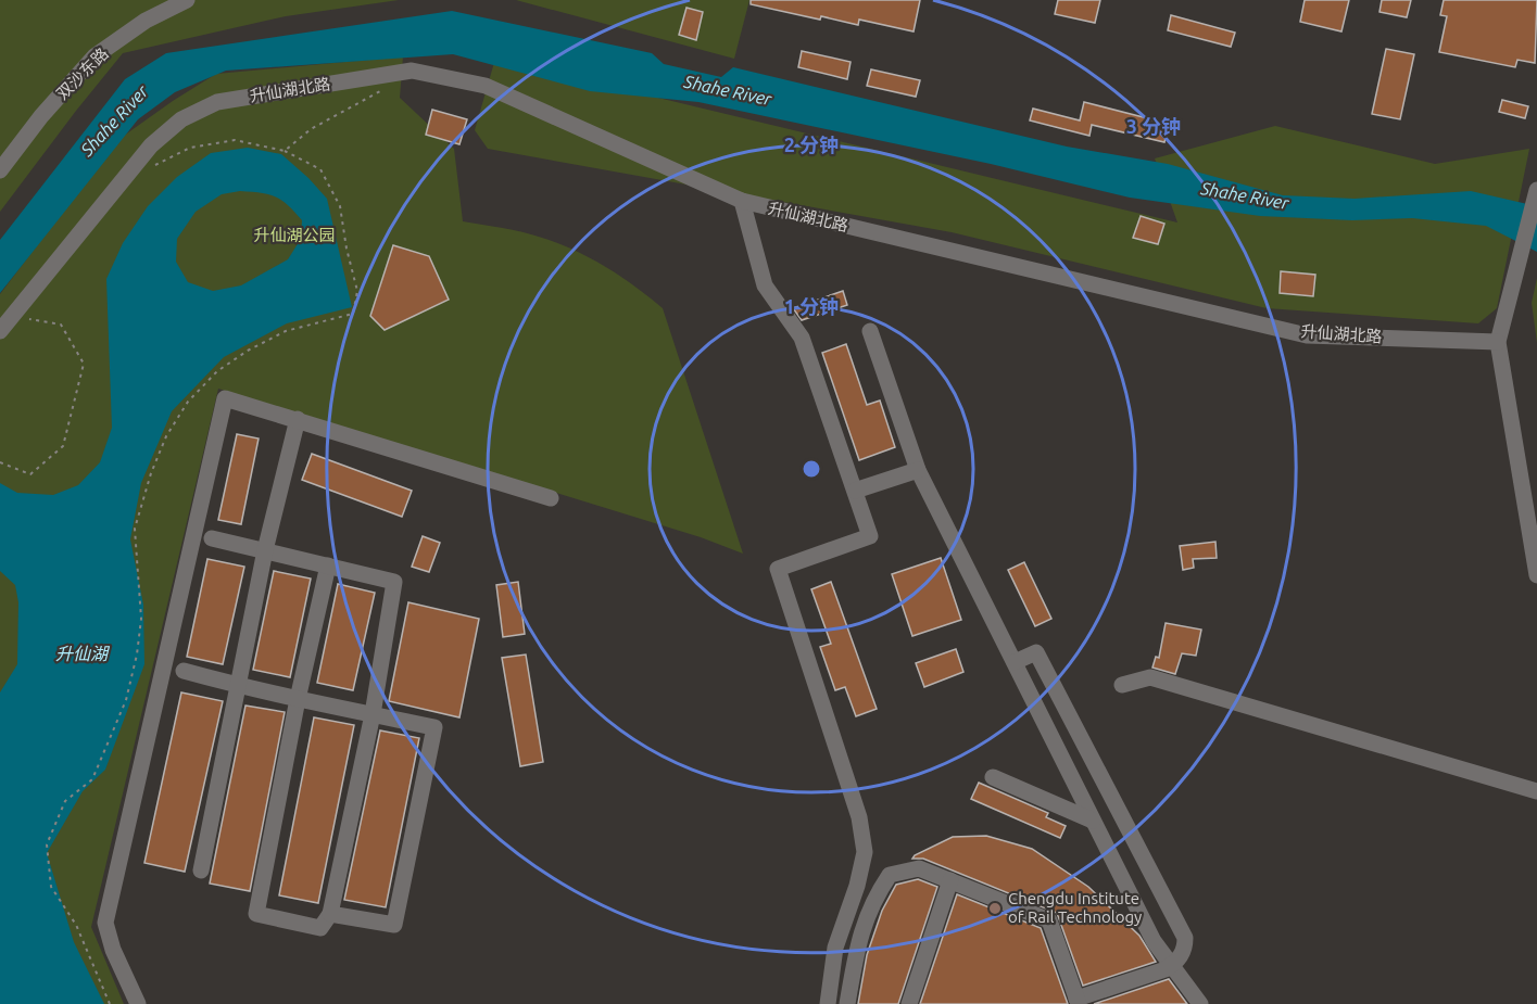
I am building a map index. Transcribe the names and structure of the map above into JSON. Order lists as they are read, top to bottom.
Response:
{
  "streets": {
    "street": ["双沙东路", "升仙湖北路"]
  },
  "water": ["Shahe River", "升仙湖"],
  "parks": ["升仙湖公园"],
  "places": ["Chengdu Institute of Rail Technology"],
  "rings": ["3 分钟", "2 分钟", "1 分钟"]
}
